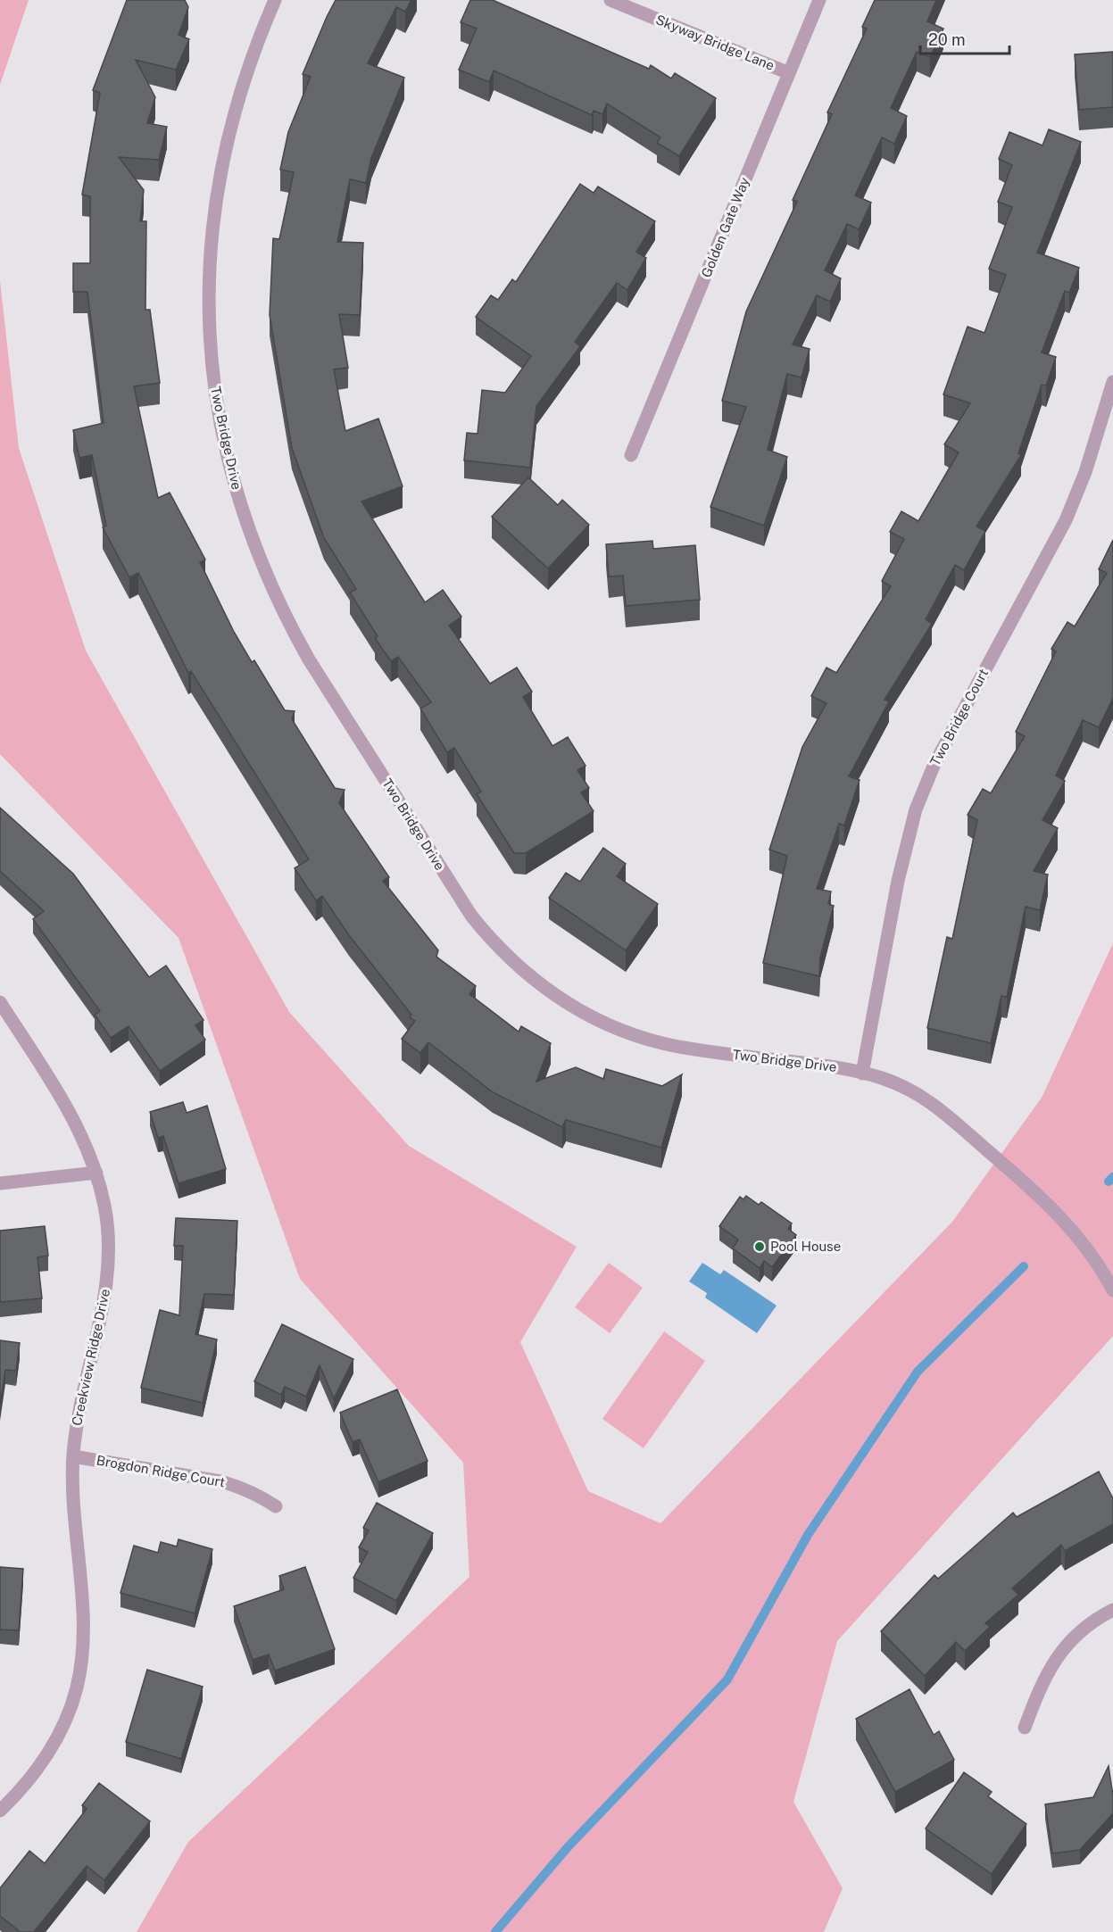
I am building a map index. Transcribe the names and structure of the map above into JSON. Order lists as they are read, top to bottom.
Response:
{
  "streets": {
    "street": [
      "Skyway Bridge Lane",
      "Golden Gate Way",
      "Two Bridge Drive",
      "Two Bridge Court",
      "Creekview Ridge Drive",
      "Brogdon Ridge Court"
    ]
  },
  "crossings": [
    ["Skyway Bridge Lane", "Golden Gate Way"],
    ["Two Bridge Drive", "Two Bridge Court"],
    ["Creekview Ridge Drive", "Brogdon Ridge Court"]
  ],
  "places": ["Pool House"],
  "scale_bar": "20 m"
}
